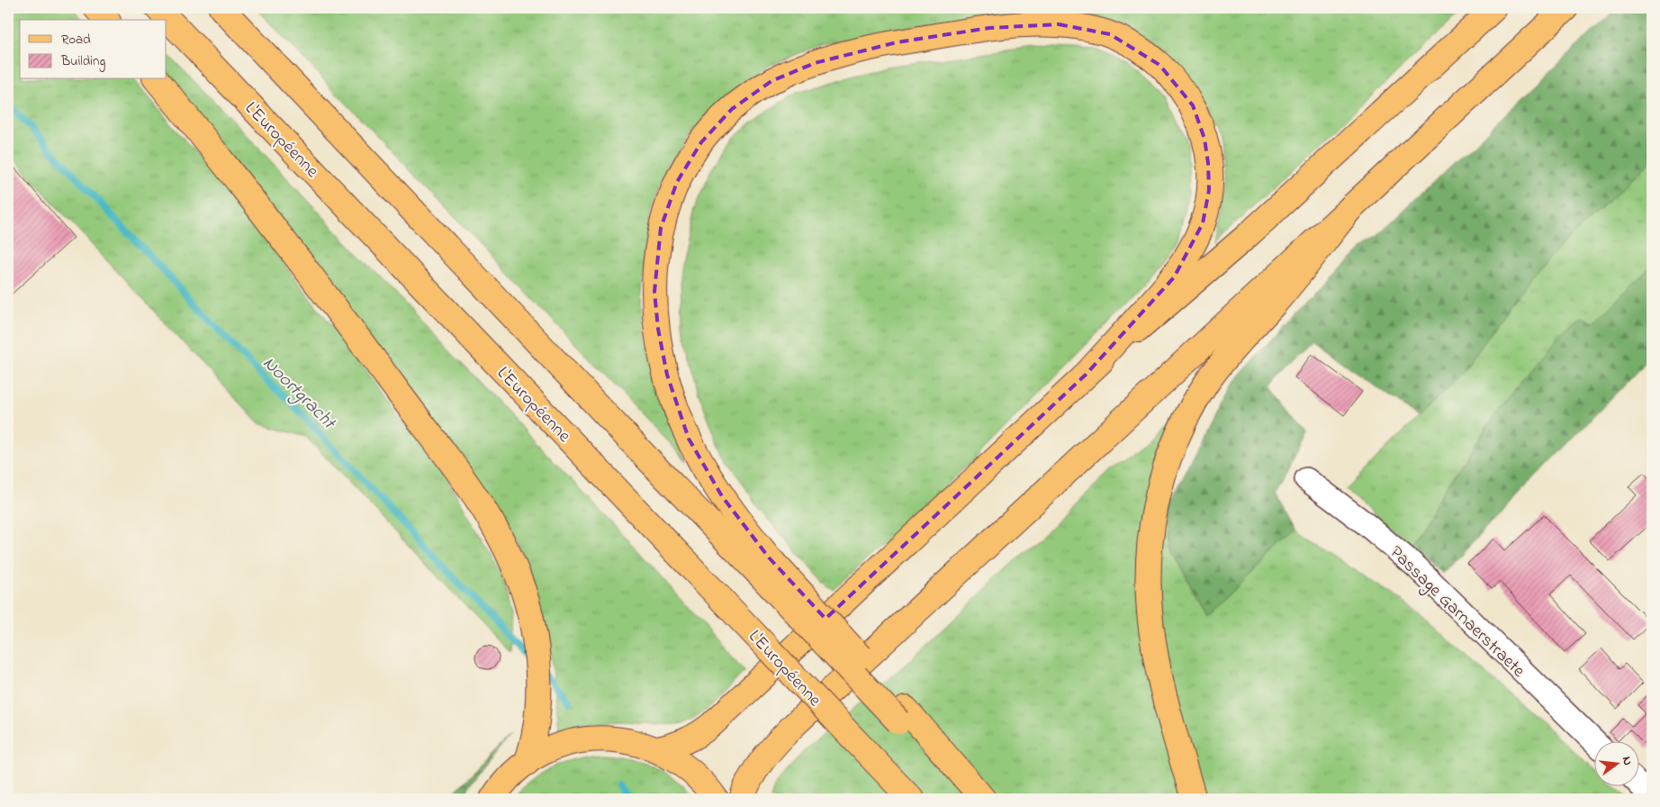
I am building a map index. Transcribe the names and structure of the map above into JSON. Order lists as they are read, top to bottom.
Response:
{
  "streets": {
    "main road": ["L'Européenne"],
    "street": ["Passage Garnaerstraete"]
  },
  "water": ["Noortgracht"],
  "legend": ["Road", "Building"],
  "north": "right"
}
